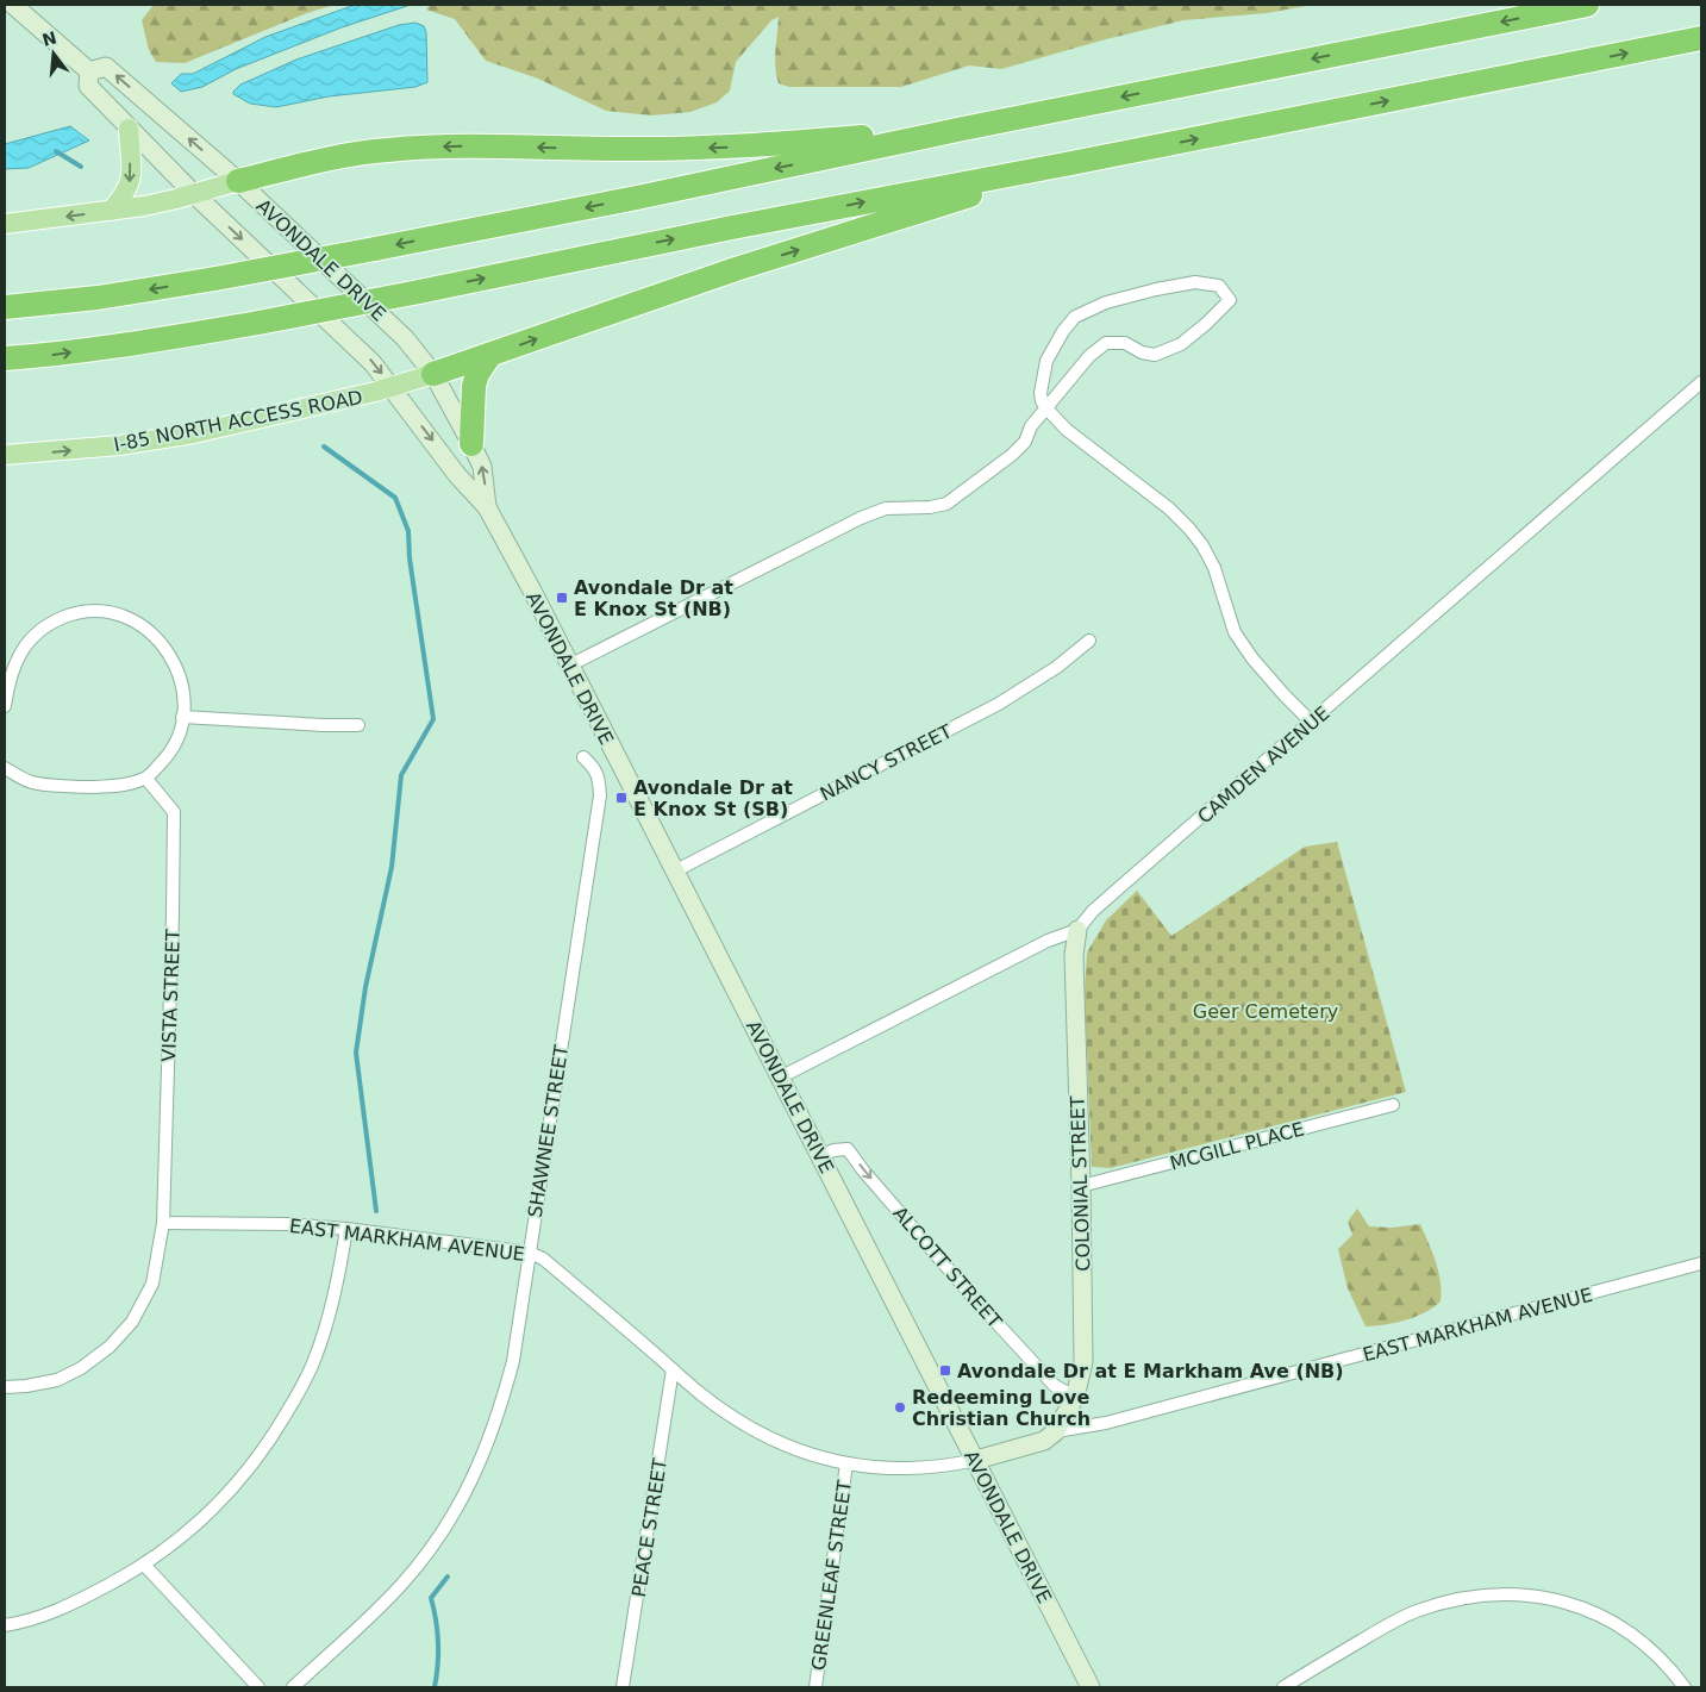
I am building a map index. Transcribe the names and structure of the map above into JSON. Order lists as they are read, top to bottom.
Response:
{
  "streets": {
    "main road": [
      "AVONDALE DRIVE",
      "I-85 NORTH ACCESS ROAD",
      "COLONIAL STREET",
      "EAST MARKHAM AVENUE"
    ],
    "street": [
      "NANCY STREET",
      "CAMDEN AVENUE",
      "VISTA STREET",
      "SHAWNEE STREET",
      "MCGILL PLACE",
      "ALCOTT STREET",
      "PEACE STREET",
      "GREENLEAF STREET"
    ]
  },
  "crossings": [
    ["AVONDALE DRIVE", "I-85 NORTH ACCESS ROAD"],
    ["AVONDALE DRIVE", "NANCY STREET"],
    ["AVONDALE DRIVE", "CAMDEN AVENUE"],
    ["AVONDALE DRIVE", "EAST MARKHAM AVENUE"],
    ["AVONDALE DRIVE", "ALCOTT STREET"],
    ["CAMDEN AVENUE", "COLONIAL STREET"],
    ["VISTA STREET", "EAST MARKHAM AVENUE"],
    ["SHAWNEE STREET", "EAST MARKHAM AVENUE"],
    ["MCGILL PLACE", "COLONIAL STREET"],
    ["COLONIAL STREET", "EAST MARKHAM AVENUE"],
    ["COLONIAL STREET", "ALCOTT STREET"],
    ["EAST MARKHAM AVENUE", "PEACE STREET"],
    ["EAST MARKHAM AVENUE", "GREENLEAF STREET"]
  ],
  "one_way": ["I-85 NORTH ACCESS ROAD", "ALCOTT STREET"],
  "parks": ["Geer Cemetery"],
  "places": {
    "transit": ["Avondale Dr at E Knox St (NB)", "Avondale Dr at E Knox St (SB)", "Avondale Dr at E Markham Ave (NB)"],
    "other": ["Redeeming Love Christian Church"]
  },
  "north": "top"
}
